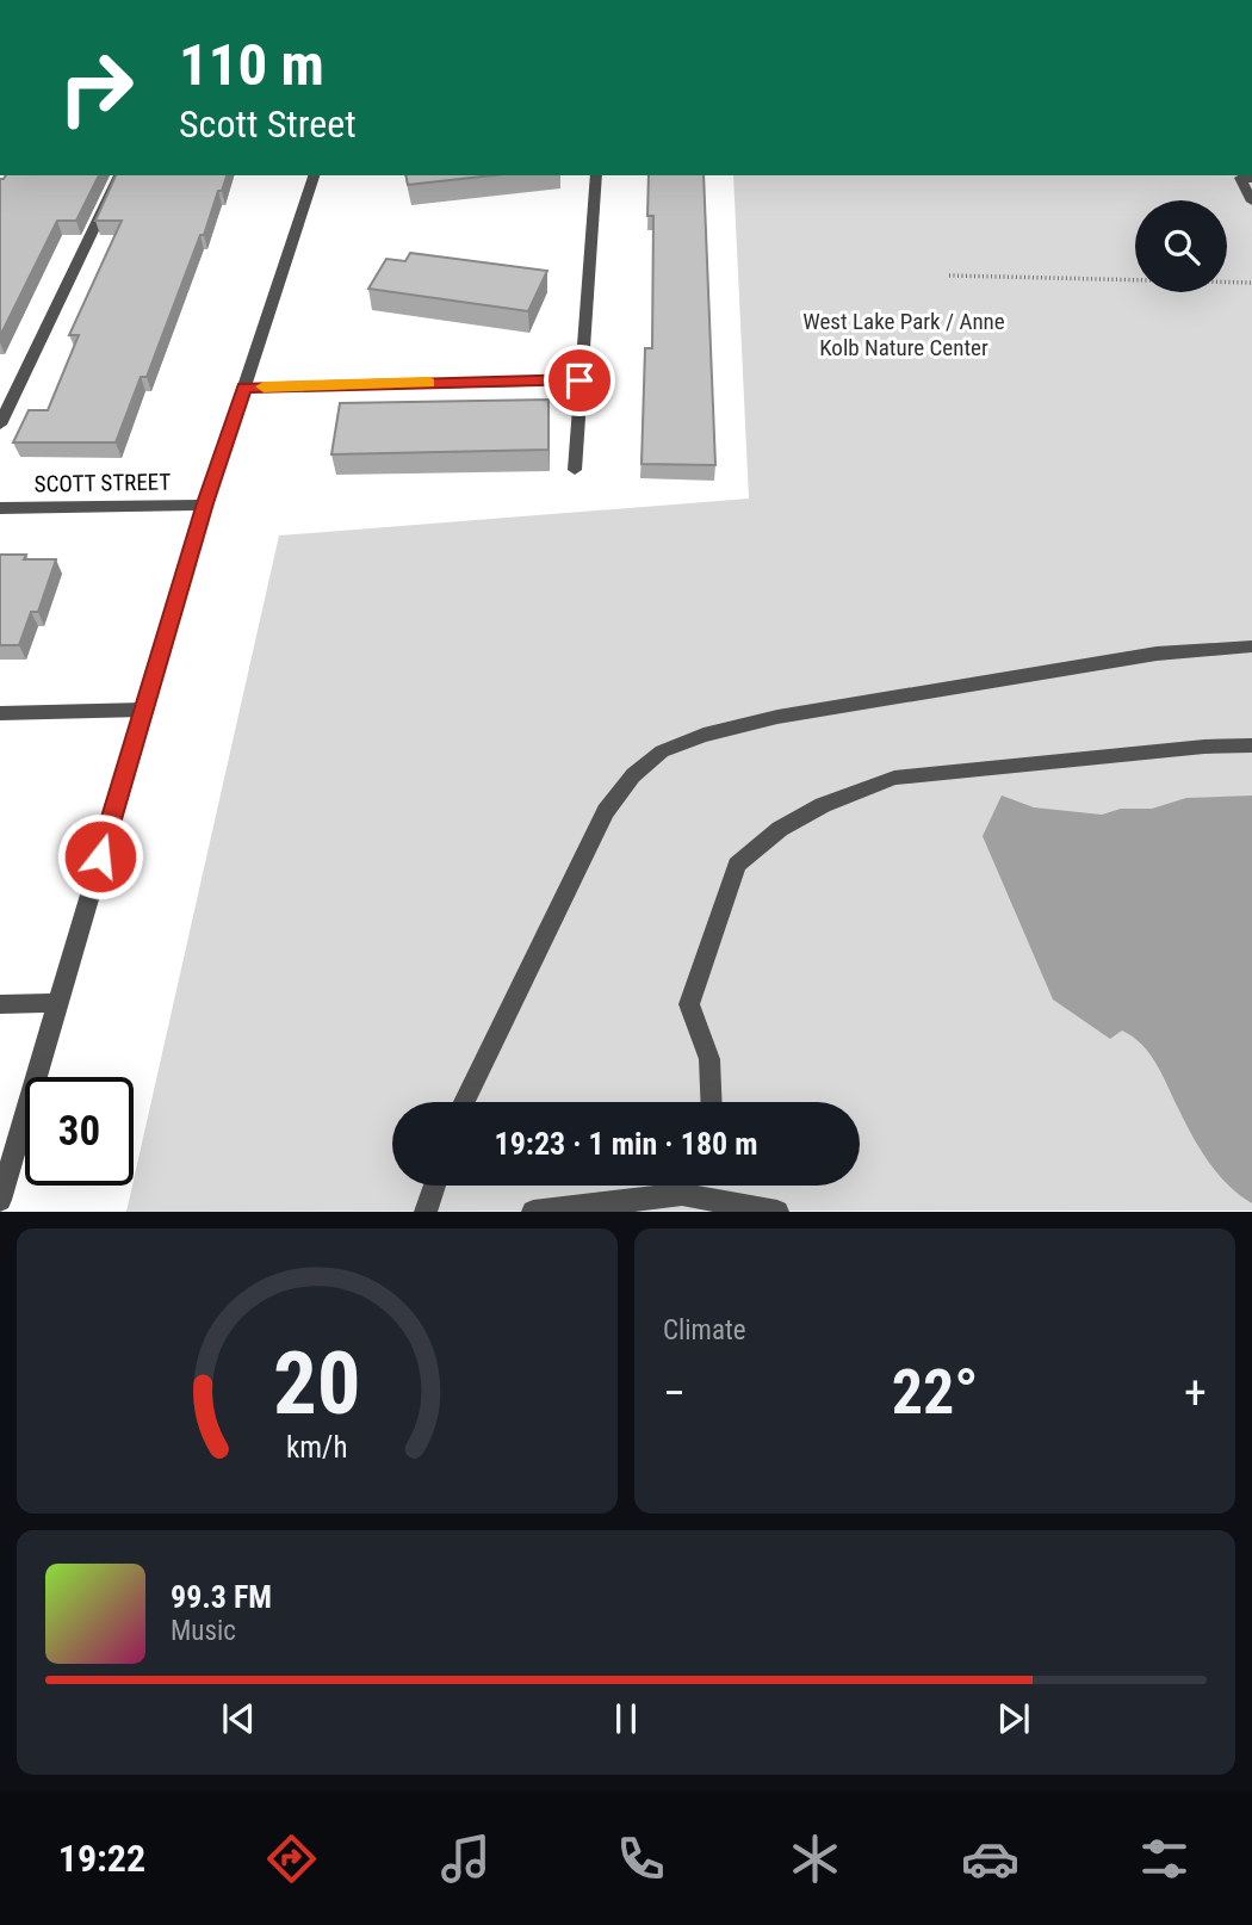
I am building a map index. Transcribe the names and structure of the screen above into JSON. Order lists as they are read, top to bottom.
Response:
{
  "streets": {
    "street": ["SCOTT STREET"]
  },
  "parks": ["West Lake Park / Anne Kolb Nature Center"],
  "page": {
    "turn": ["110 m", "Scott Street"],
    "limit": "30",
    "trip": "19:23 · 1 min · 180 m",
    "tile": "Climate",
    "heat": ["−", "22°", "+"],
    "song": ["99.3 FM", "Music"],
    "tabs": "19:22",
    "gauge": ["20", "km/h"]
  }
}
